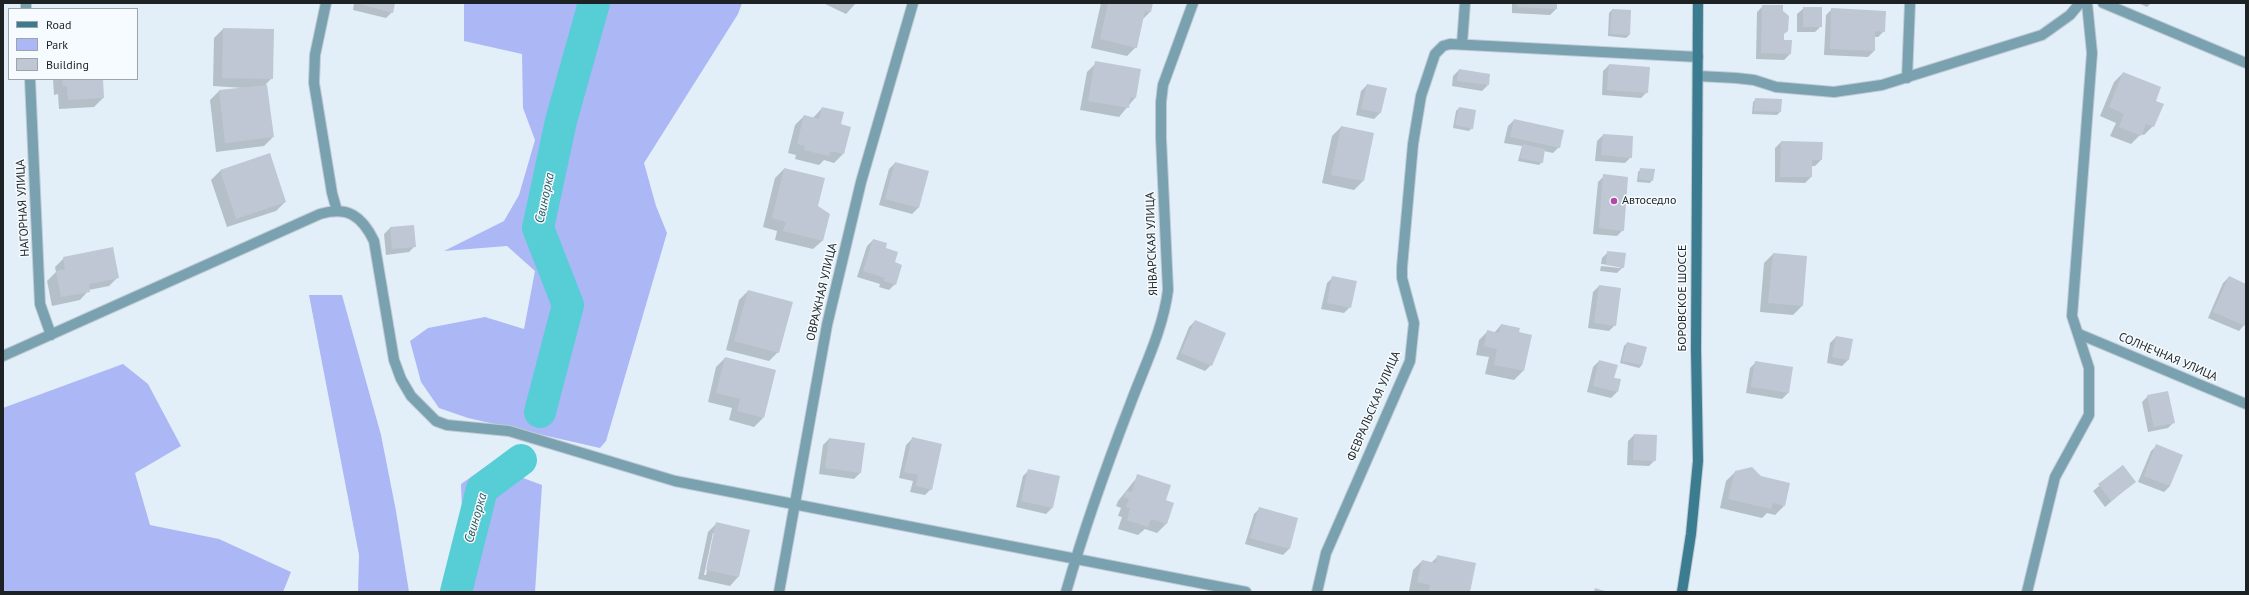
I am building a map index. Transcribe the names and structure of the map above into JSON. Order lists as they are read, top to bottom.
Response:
{
  "streets": {
    "main road": ["БОРОВСКОЕ ШОССЕ"],
    "street": [
      "НАГОРНАЯ УЛИЦА",
      "ЯНВАРСКАЯ УЛИЦА",
      "ОВРАЖНАЯ УЛИЦА",
      "СОЛНЕЧНАЯ УЛИЦА",
      "ФЕВРАЛЬСКАЯ УЛИЦА"
    ]
  },
  "water": ["Свинорка"],
  "places": ["Автоседло"],
  "legend": ["Road", "Park", "Building"]
}
